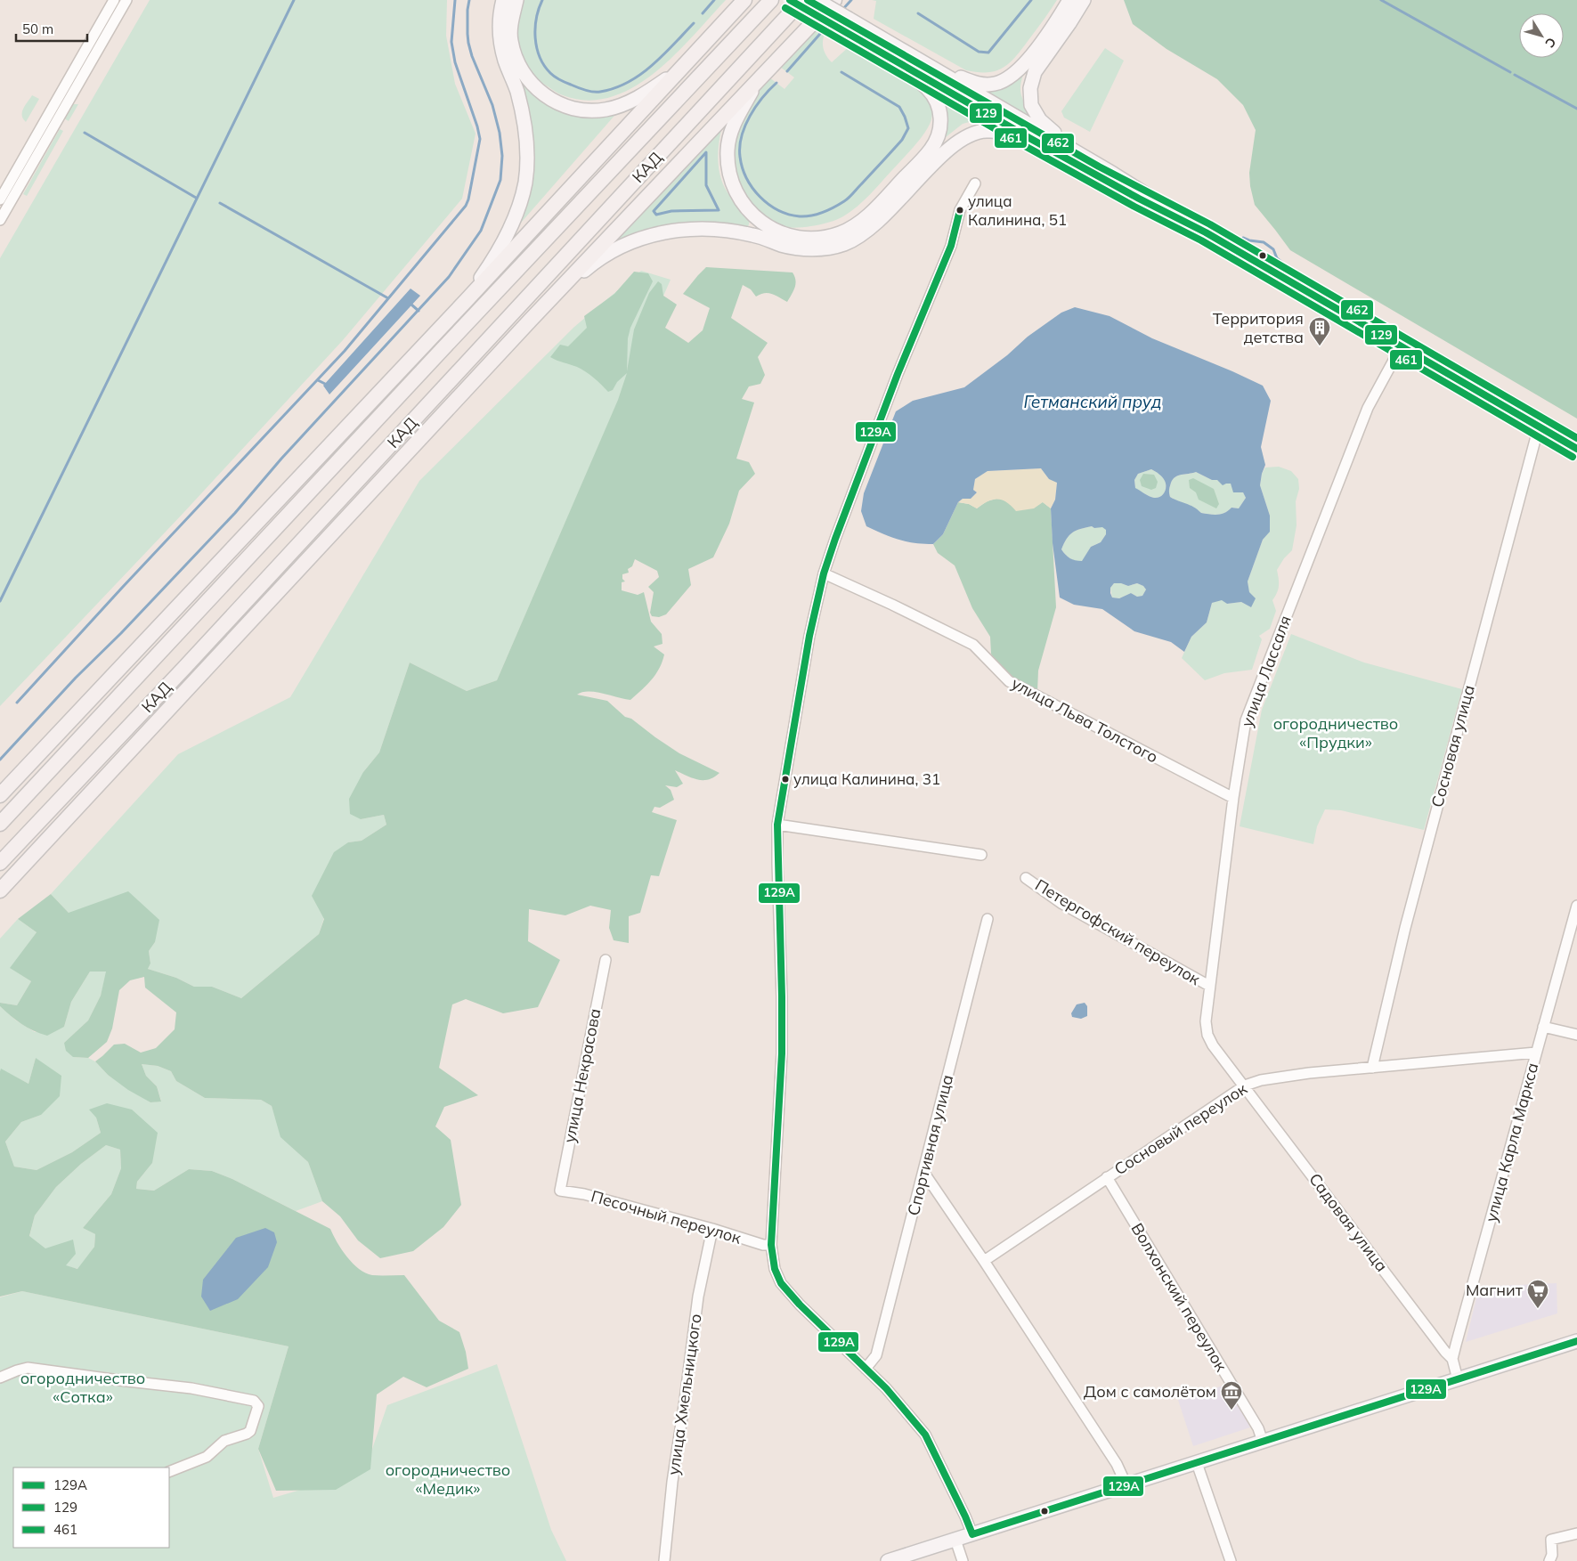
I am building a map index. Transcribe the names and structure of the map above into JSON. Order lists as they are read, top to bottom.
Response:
{
  "streets": {
    "highway": ["КАД"],
    "street": [
      "улица Лассаля",
      "улица Льва Толстого",
      "Сосновая улица",
      "Петергофский переулок",
      "улица Некрасова",
      "Сосновый переулок",
      "улица Карла Маркса",
      "Спортивная улица",
      "Песочный переулок",
      "Садовая улица",
      "Волхонский переулок",
      "улица Хмельницкого"
    ]
  },
  "crossings": [
    ["улица Лассаля", "улица Льва Толстого"],
    ["улица Лассаля", "Петергофский переулок"],
    ["улица Лассаля", "Сосновый переулок"],
    ["улица Лассаля", "Садовая улица"],
    ["Сосновая улица", "Сосновый переулок"],
    ["улица Некрасова", "Песочный переулок"],
    ["Сосновый переулок", "улица Карла Маркса"],
    ["Сосновый переулок", "Садовая улица"],
    ["Сосновый переулок", "Волхонский переулок"],
    ["улица Карла Маркса", "Садовая улица"],
    ["Песочный переулок", "улица Хмельницкого"]
  ],
  "water": ["Гетманский пруд"],
  "parks": ["огородничество «Прудки»", "огородничество «Сотка»", "огородничество «Медик»"],
  "places": {
    "other": ["улица Калинина, 51", "улица Калинина, 31"],
    "building": ["Территория детства"],
    "supermarket": ["Магнит"],
    "museum": ["Дом с самолётом"]
  },
  "lines": [
    "transit line 129",
    "transit line 462",
    "transit line 461",
    "transit line 129А"
  ],
  "legend": ["129А", "129", "461"],
  "scale_bar": "50 m",
  "north": "bottom right"
}
